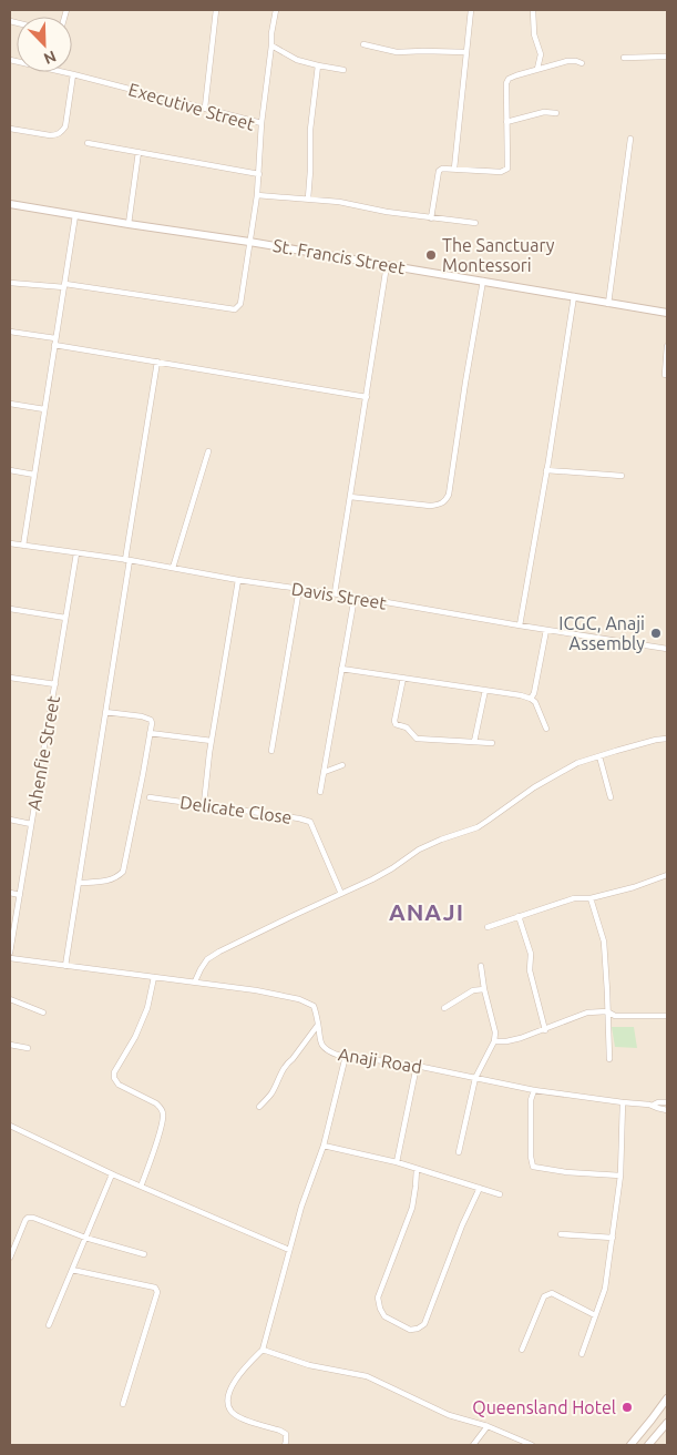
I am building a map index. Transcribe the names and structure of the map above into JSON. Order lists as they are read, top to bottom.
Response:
{
  "streets": {
    "street": [
      "Executive Street",
      "St. Francis Street",
      "Davis Street",
      "Ahenfie Street",
      "Delicate Close",
      "Anaji Road"
    ]
  },
  "crossings": [
    ["Executive Street", "St. Francis Street"],
    ["Davis Street", "Ahenfie Street"]
  ],
  "districts": ["ANAJI"],
  "places": ["The Sanctuary Montessori", "ICGC, Anaji Assembly", "Queensland Hotel"],
  "north": "bottom right"
}
